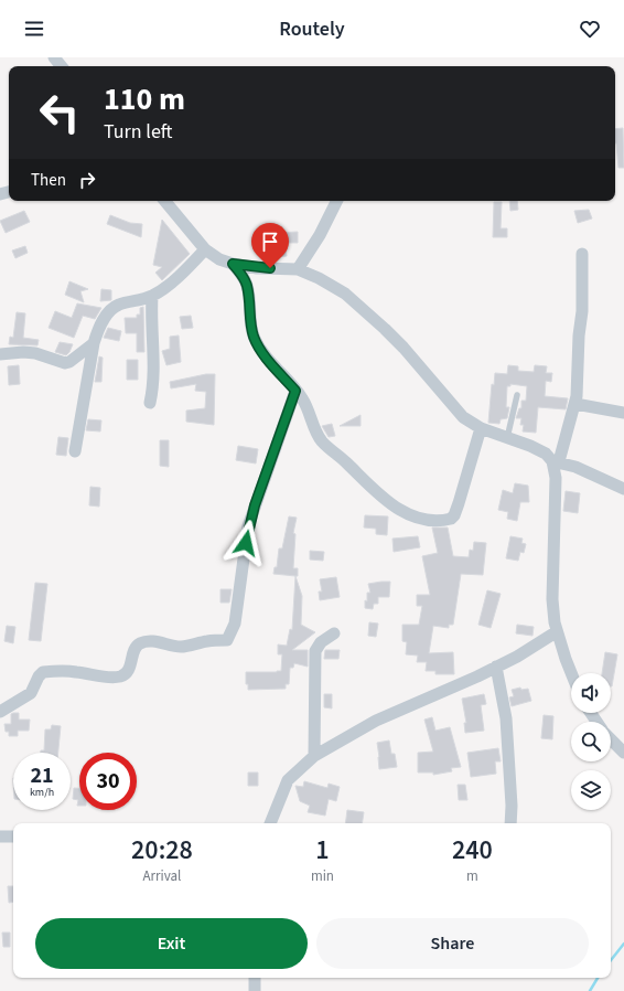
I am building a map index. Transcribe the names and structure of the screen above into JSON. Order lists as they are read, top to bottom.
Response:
{
  "page": {
    "header": "Routely",
    "turn": ["110 m", "Turn left"],
    "then": "Then",
    "speed": "21 km/h",
    "limit": "30",
    "eta": [
      "20:28",
      "Arrival",
      "1",
      "min",
      "240",
      "m"
    ],
    "buttons": ["Exit", "Share"]
  }
}
